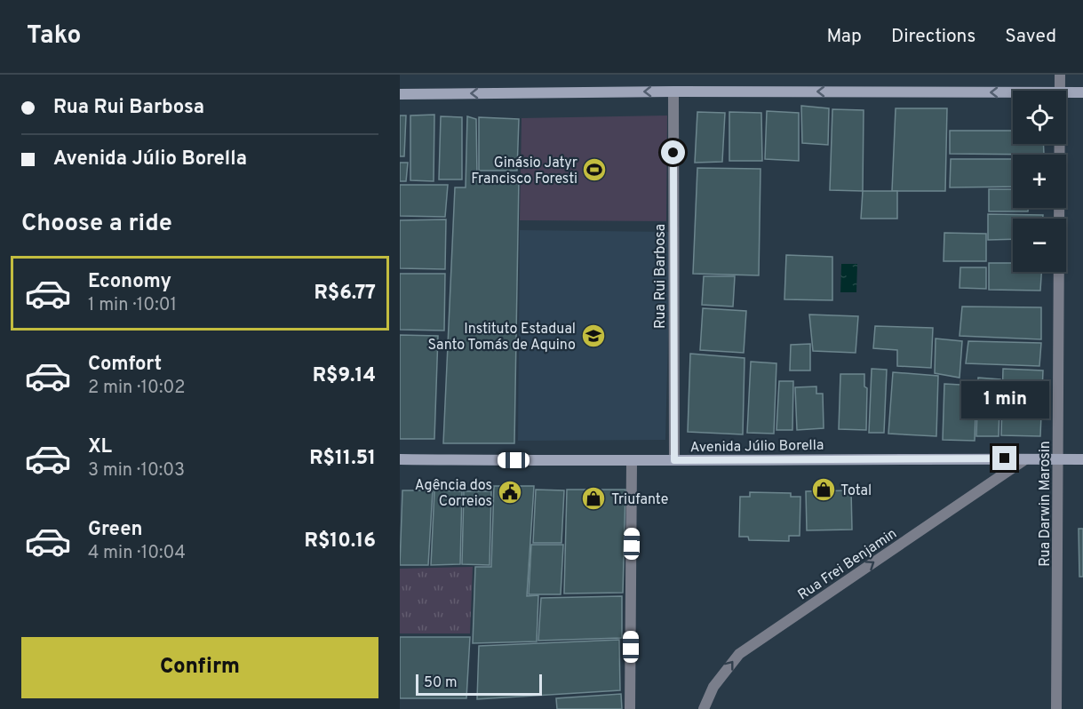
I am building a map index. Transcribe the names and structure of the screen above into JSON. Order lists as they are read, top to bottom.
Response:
{
  "streets": {
    "main road": ["Avenida Júlio Borella"],
    "street": ["Rua Rui Barbosa", "Rua Darwin Marosin", "Rua Frei Benjamin"]
  },
  "crossings": [
    ["Rua Rui Barbosa", "Avenida Júlio Borella"],
    ["Avenida Júlio Borella", "Rua Darwin Marosin"],
    ["Avenida Júlio Borella", "Rua Frei Benjamin"]
  ],
  "one_way": ["Rua Frei Benjamin"],
  "places": {
    "sports": ["Ginásio Jatyr Francisco Foresti"],
    "school or university": ["Instituto Estadual Santo Tomás de Aquino"],
    "shop": ["Total", "Triufante"],
    "public building": ["Agência dos Correios"]
  },
  "scale_bar": "50 m",
  "page": {
    "header": "Tako",
    "nav": ["Map", "Directions", "Saved"],
    "banner": ["Rua Rui Barbosa", "Avenida Júlio Borella"],
    "map_buttons": ["+", "−"],
    "heading": "Choose a ride",
    "list": [
      {
        "name": "Economy",
        "note": "1 min · 10:01",
        "value": "R$6.77"
      },
      {
        "name": "Comfort",
        "note": "2 min · 10:02",
        "value": "R$9.14"
      },
      {
        "name": "XL",
        "note": "3 min · 10:03",
        "value": "R$11.51"
      },
      {
        "name": "Green",
        "note": "4 min · 10:04",
        "value": "R$10.16"
      }
    ],
    "bubble": "1 min",
    "buttons": "Confirm",
    "scale": "50 m"
  }
}
